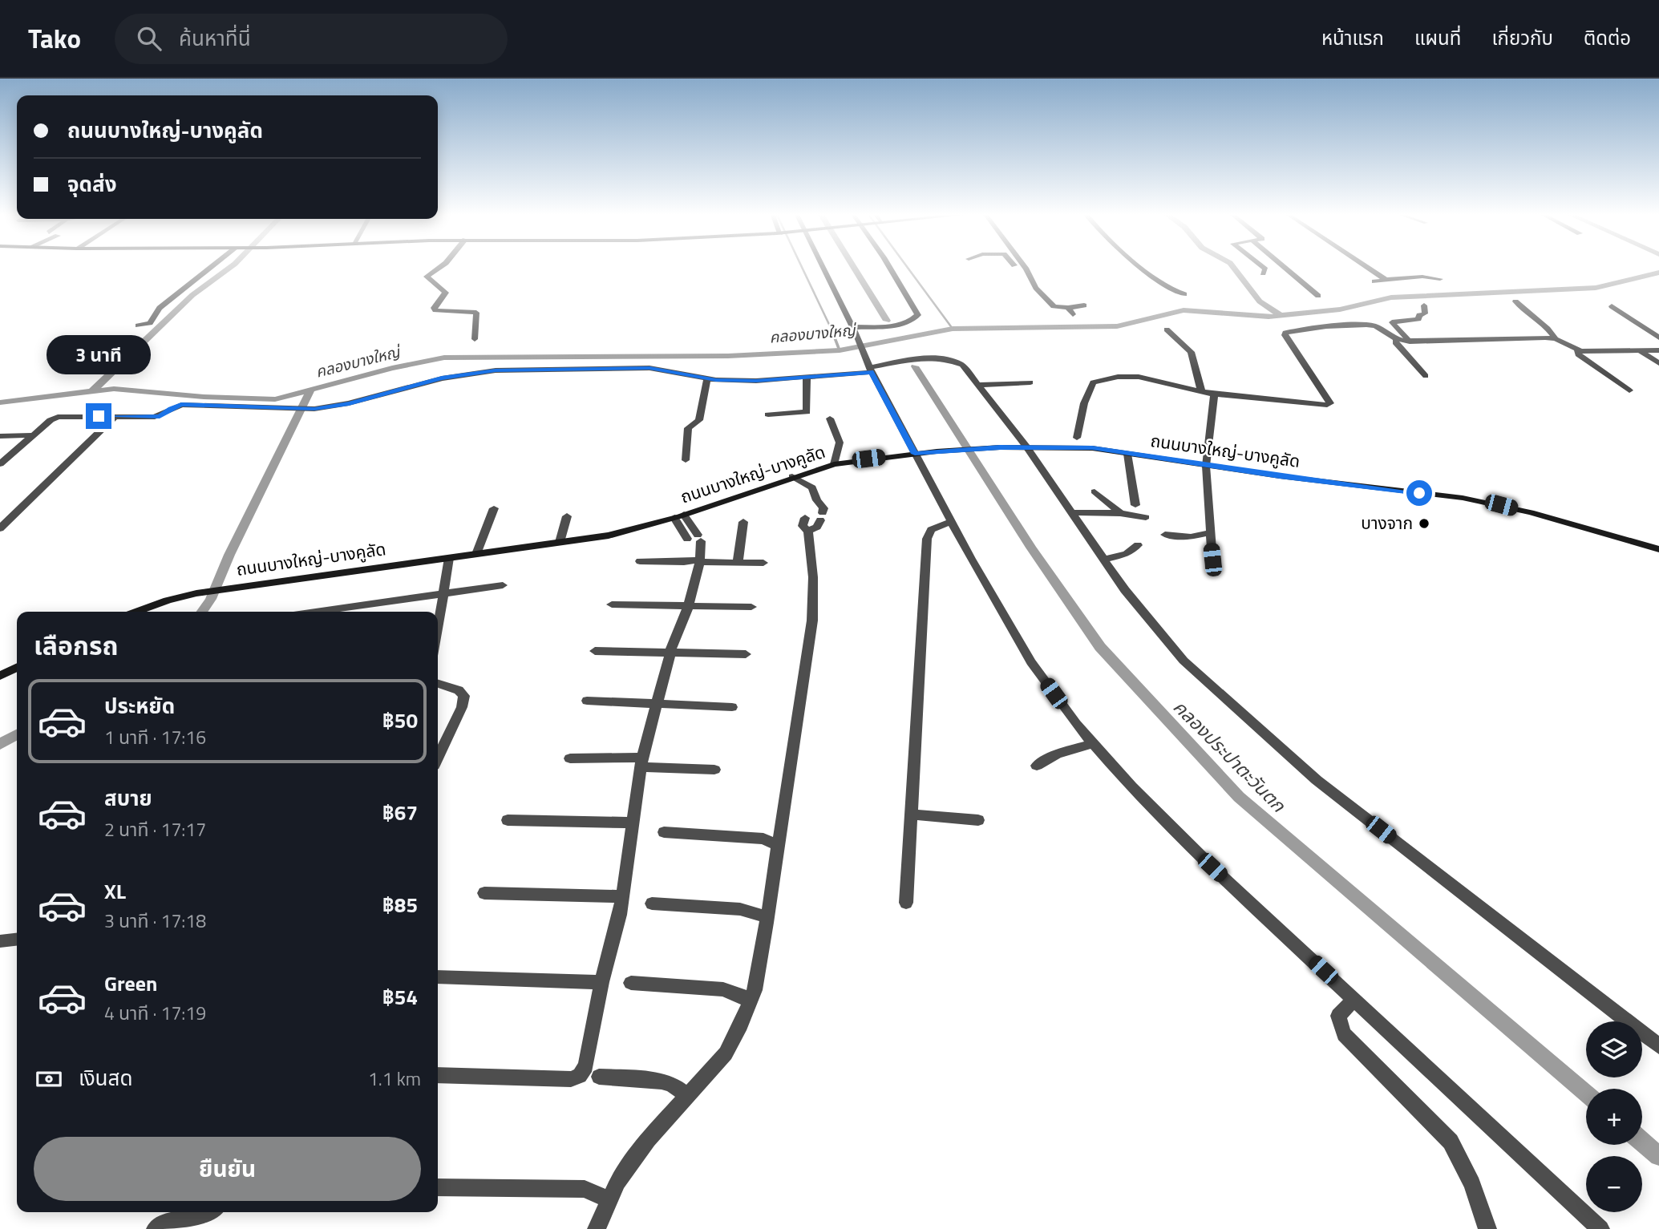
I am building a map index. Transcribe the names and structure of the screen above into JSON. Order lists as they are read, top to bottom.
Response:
{
  "streets": {
    "street": ["ถนนบางใหญ่-บางคูลัด"]
  },
  "water": ["คลองบางใหญ่", "คลองประปาตะวันตก"],
  "places": ["บางจาก"],
  "page": {
    "header": "Tako",
    "search": "ค้นหาที่นี่",
    "nav": [
      "หน้าแรก",
      "แผนที่",
      "เกี่ยวกับ",
      "ติดต่อ"
    ],
    "banner": ["ถนนบางใหญ่-บางคูลัด", "จุดส่ง"],
    "bubble": "3 นาที",
    "heading": "เลือกรถ",
    "list": [
      {
        "name": "ประหยัด",
        "note": "1 นาที · 17:16",
        "value": "฿50"
      },
      {
        "name": "สบาย",
        "note": "2 นาที · 17:17",
        "value": "฿67"
      },
      {
        "name": "XL",
        "note": "3 นาที · 17:18",
        "value": "฿85"
      },
      {
        "name": "Green",
        "note": "4 นาที · 17:19",
        "value": "฿54"
      }
    ],
    "map_buttons": ["+", "−"],
    "pay": ["เงินสด", "1.1 km"],
    "buttons": "ยืนยัน"
  }
}
